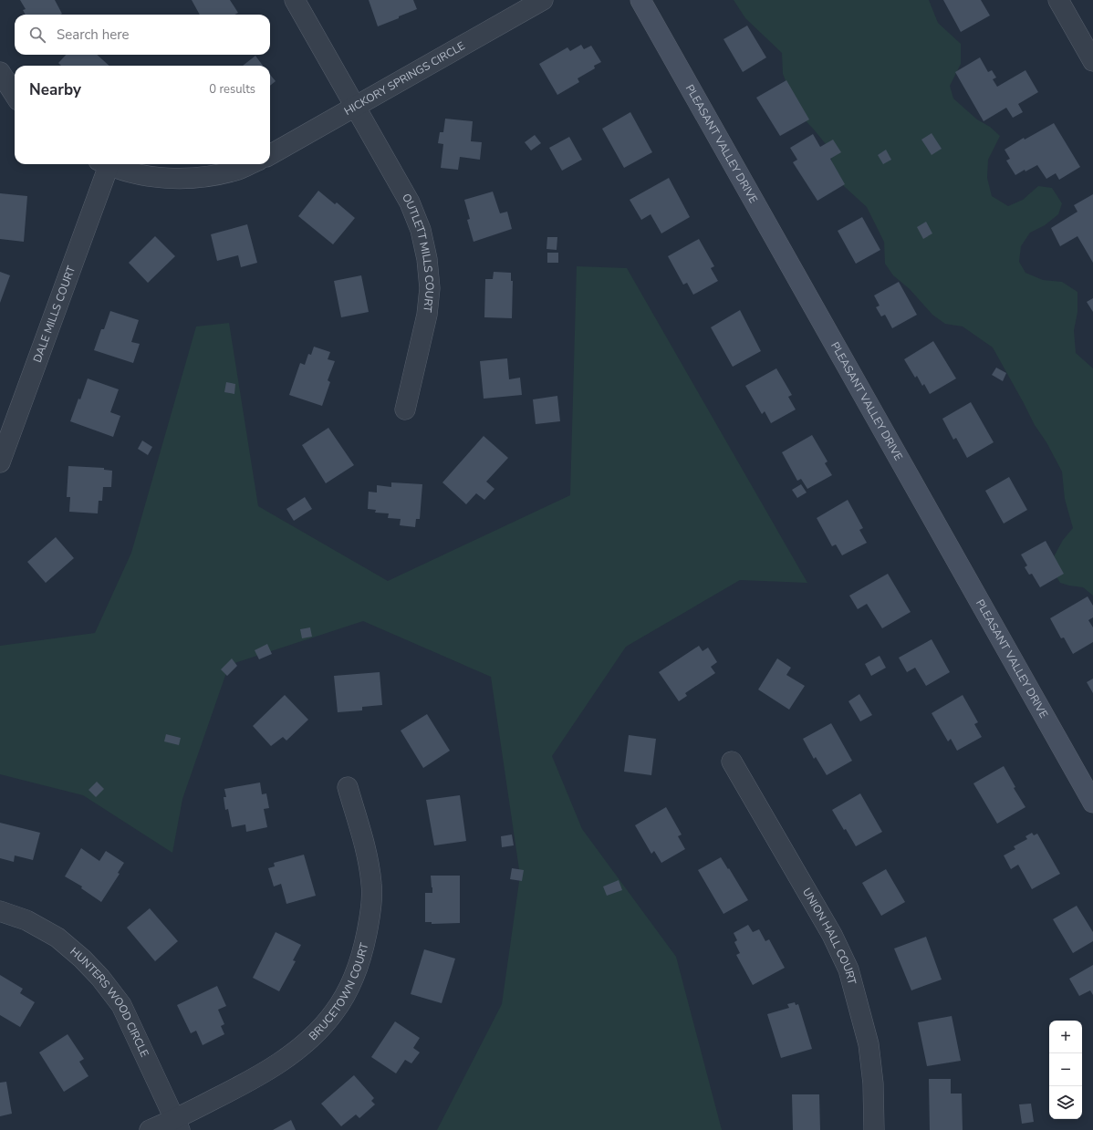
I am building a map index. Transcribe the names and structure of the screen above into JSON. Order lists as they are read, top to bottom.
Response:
{
  "streets": {
    "street": [
      "HICKORY SPRINGS CIRCLE",
      "PLEASANT VALLEY DRIVE",
      "OUTLETT MILLS COURT",
      "DALE MILLS COURT",
      "UNION HALL COURT",
      "BRUCETOWN COURT",
      "HUNTERS WOOD CIRCLE"
    ]
  },
  "crossings": [
    ["HICKORY SPRINGS CIRCLE", "OUTLETT MILLS COURT"],
    ["BRUCETOWN COURT", "HUNTERS WOOD CIRCLE"]
  ],
  "page": {
    "search": "Search here",
    "heading": ["Nearby", "0 results"],
    "map_buttons": ["+", "−"]
  }
}
